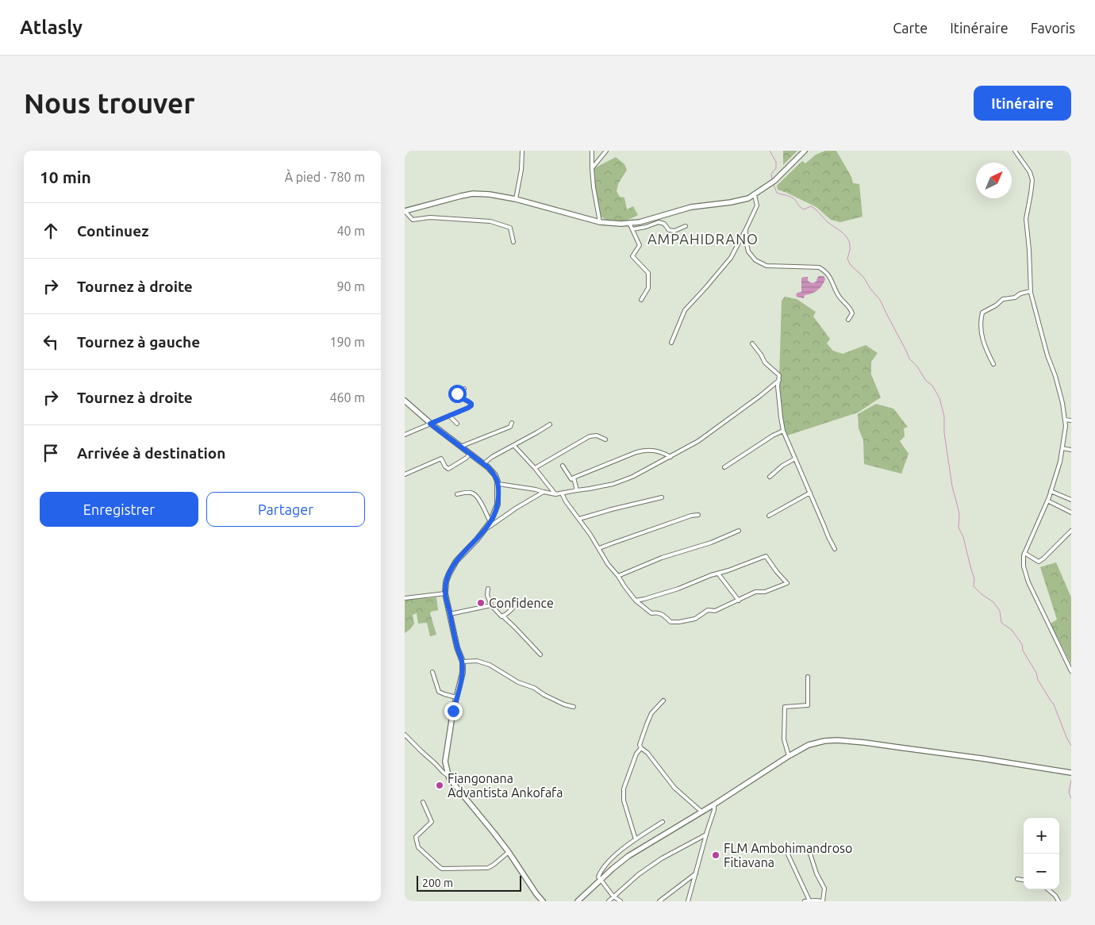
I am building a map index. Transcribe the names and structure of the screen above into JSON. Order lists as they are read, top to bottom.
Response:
{
  "districts": ["AMPAHIDRANO"],
  "places": ["Confidence", "Fiangonana Advantista Ankofafa", "FLM Ambohimandroso Fitiavana"],
  "scale_bar": "200 m",
  "north": "top right",
  "page": {
    "header": "Atlasly",
    "nav": ["Carte", "Itinéraire", "Favoris"],
    "buttons": [
      "Itinéraire",
      ["Enregistrer", "Partager"]
    ],
    "title": "Nous trouver",
    "heading": ["10 min", "À pied · 780 m"],
    "list": [
      ["Continuez", "40 m"],
      ["Tournez à droite", "90 m"],
      ["Tournez à gauche", "190 m"],
      ["Tournez à droite", "460 m"],
      "Arrivée à destination"
    ],
    "map_buttons": ["+", "−"],
    "scale": "200 m"
  }
}
